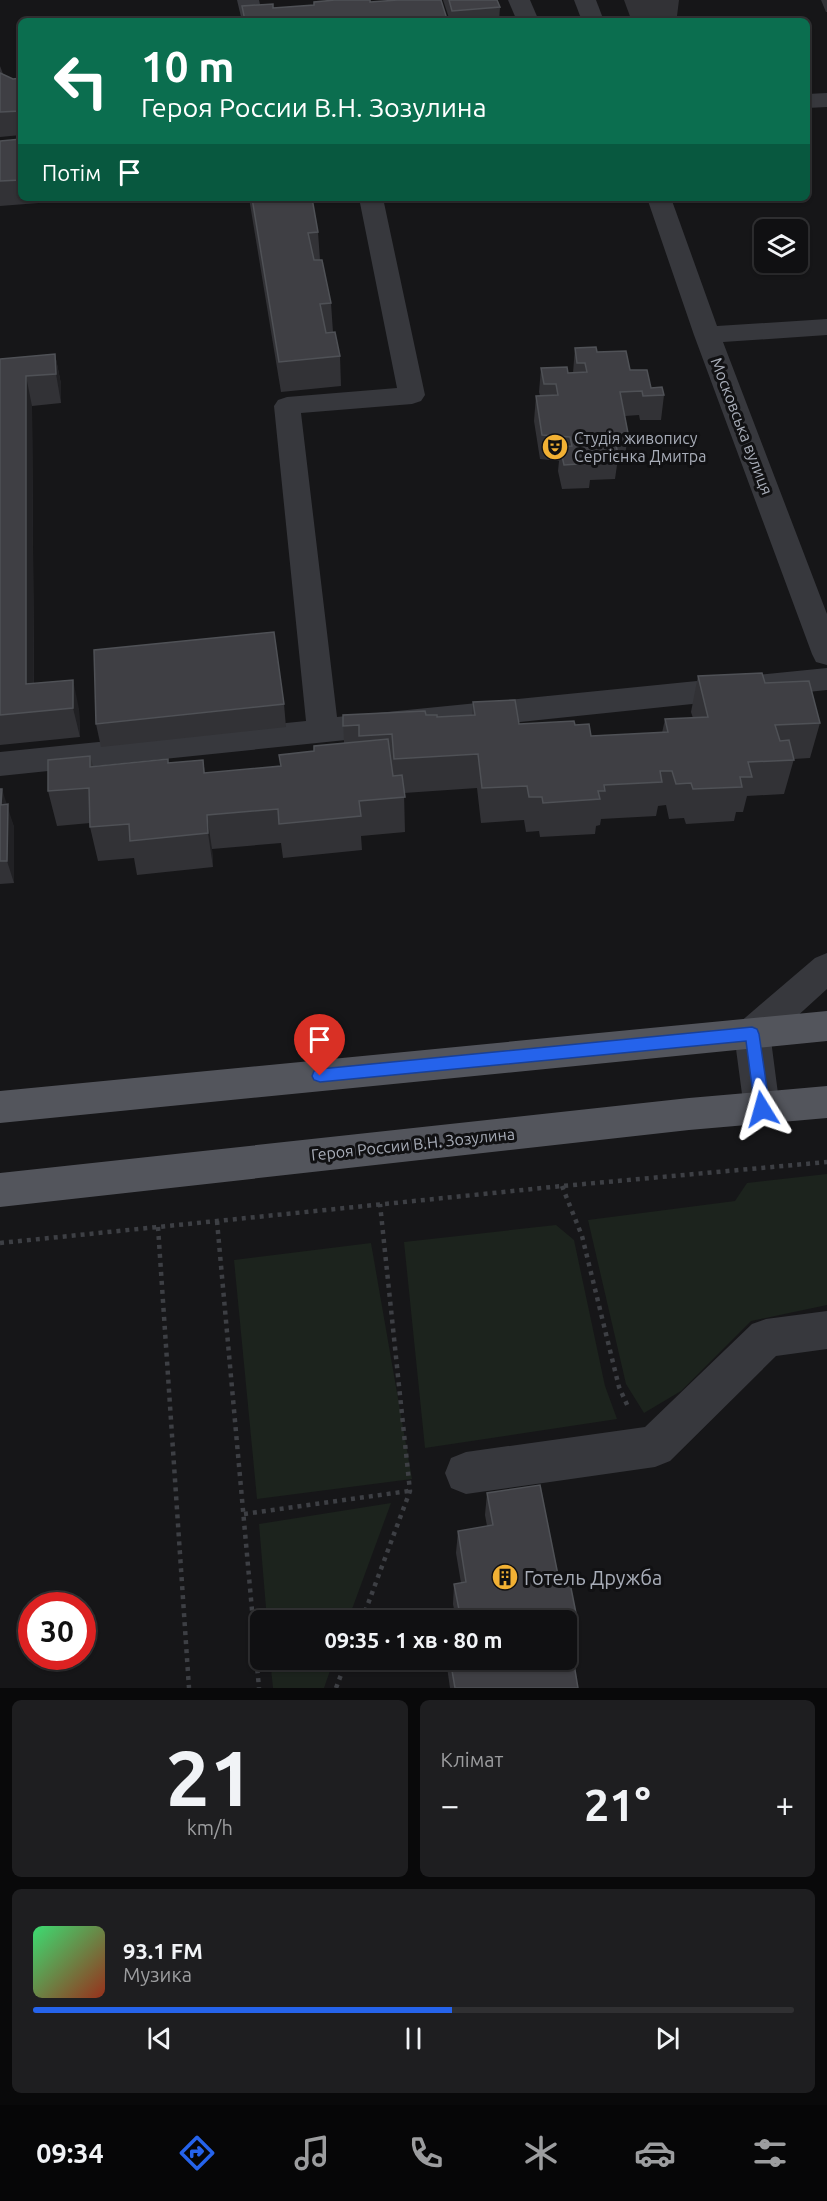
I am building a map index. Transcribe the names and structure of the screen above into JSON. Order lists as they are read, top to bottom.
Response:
{
  "streets": {
    "main road": ["Героя России В.Н. Зозулина"],
    "street": ["Московська вулиця"]
  },
  "places": {
    "theatre": ["Студія живопису Сергієнка Дмитра"],
    "building": ["Готель Дружба"]
  },
  "page": {
    "turn": ["10 m", "Героя России В.Н. Зозулина"],
    "then": "Потім",
    "limit": "30",
    "trip": "09:35 · 1 хв · 80 m",
    "tile": [
      ["21", "km/h"],
      "Клімат"
    ],
    "heat": ["−", "21°", "+"],
    "song": ["93.1 FM", "Музика"],
    "tabs": "09:34"
  }
}
